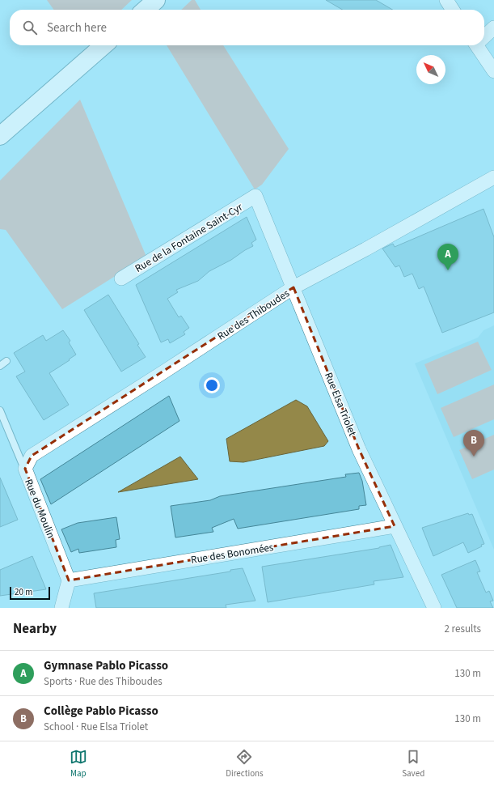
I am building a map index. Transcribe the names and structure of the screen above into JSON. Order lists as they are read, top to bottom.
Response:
{
  "streets": {
    "street": [
      "Rue de la Fontaine Saint-Cyr",
      "Rue des Thiboudes",
      "Rue Elsa Triolet",
      "Rue du Moulin",
      "Rue des Bonomées"
    ]
  },
  "crossings": [
    ["Rue de la Fontaine Saint-Cyr", "Rue Elsa Triolet"],
    ["Rue des Thiboudes", "Rue Elsa Triolet"],
    ["Rue des Thiboudes", "Rue du Moulin"],
    ["Rue Elsa Triolet", "Rue des Bonomées"],
    ["Rue du Moulin", "Rue des Bonomées"]
  ],
  "scale_bar": "20 m",
  "north": "top left",
  "page": {
    "search": "Search here",
    "pins": ["A", "B"],
    "scale": "20 m",
    "heading": ["Nearby", "2 results"],
    "list": [
      {
        "mark": "A",
        "name": "Gymnase Pablo Picasso",
        "note": "Sports · Rue des Thiboudes",
        "value": "130 m"
      },
      {
        "mark": "B",
        "name": "Collège Pablo Picasso",
        "note": "School · Rue Elsa Triolet",
        "value": "130 m"
      }
    ],
    "nav": ["Map", "Directions", "Saved"]
  }
}
